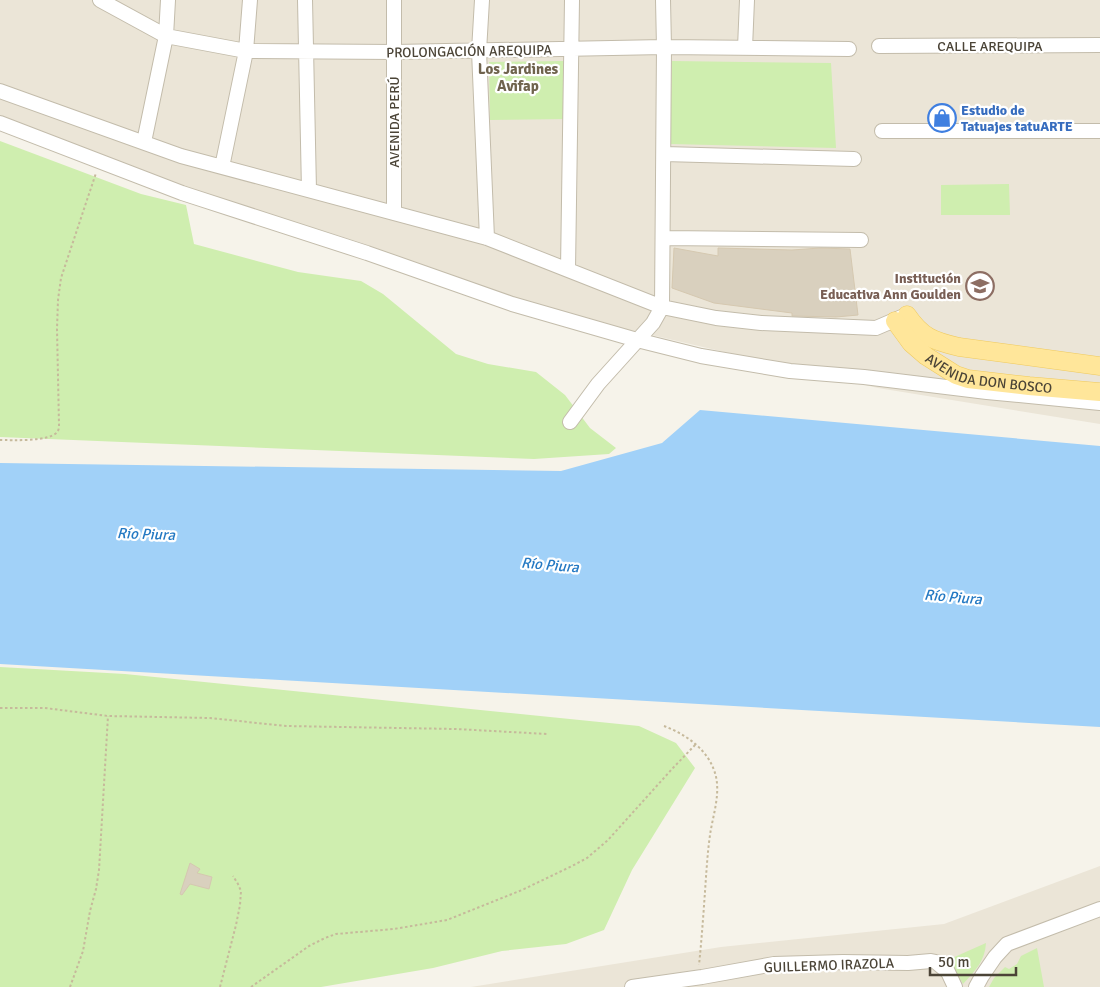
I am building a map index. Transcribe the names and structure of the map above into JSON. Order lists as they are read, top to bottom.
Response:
{
  "streets": {
    "main road": ["AVENIDA DON BOSCO"],
    "street": [
      "CALLE AREQUIPA",
      "PROLONGACIÓN AREQUIPA",
      "AVENIDA PERÚ",
      "GUILLERMO IRAZOLA"
    ]
  },
  "crossings": [
    ["PROLONGACIÓN AREQUIPA", "AVENIDA PERÚ"]
  ],
  "districts": ["Los Jardines Avifap"],
  "water": ["Río Piura"],
  "places": {
    "shop": ["Estudio de Tatuajes tatuARTE"],
    "school or university": ["Institución Educativa Ann Goulden"]
  },
  "scale_bar": "50 m"
}
